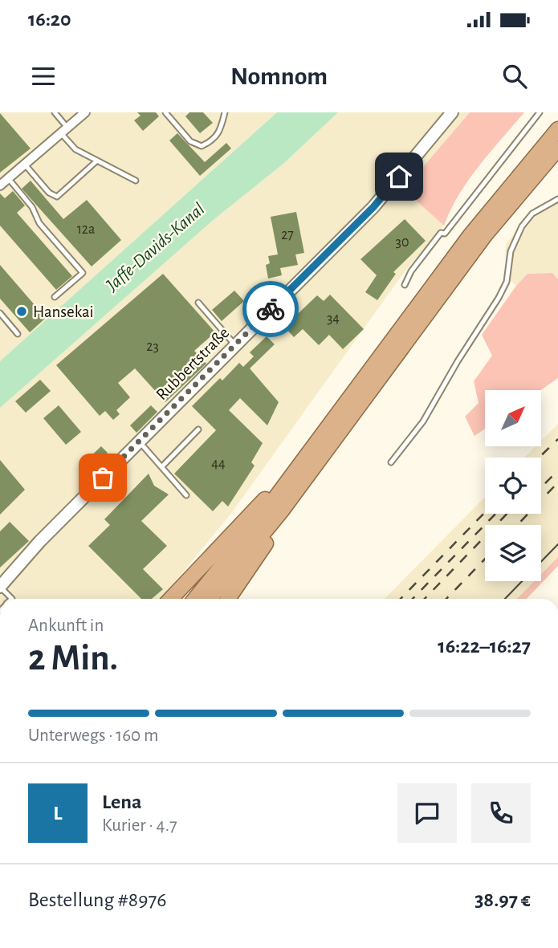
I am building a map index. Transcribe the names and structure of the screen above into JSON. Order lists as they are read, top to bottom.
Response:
{
  "streets": {
    "street": ["Rubbertstraße"]
  },
  "water": ["Jaffe-Davids-Kanal"],
  "places": ["Hansekai"],
  "house_numbers": [
    "12a",
    "27",
    "30",
    "34",
    "23",
    "44"
  ],
  "north": "top right",
  "page": {
    "status": "16:20",
    "header": "Nomnom",
    "heading": ["2 Min.", "Ankunft in", "16:22–16:27"],
    "panel": [
      "Lena",
      "Kurier · 4.7",
      "Bestellung #8976",
      "38.97 €"
    ],
    "bar": "Unterwegs · 160 m",
    "round": "L"
  }
}
